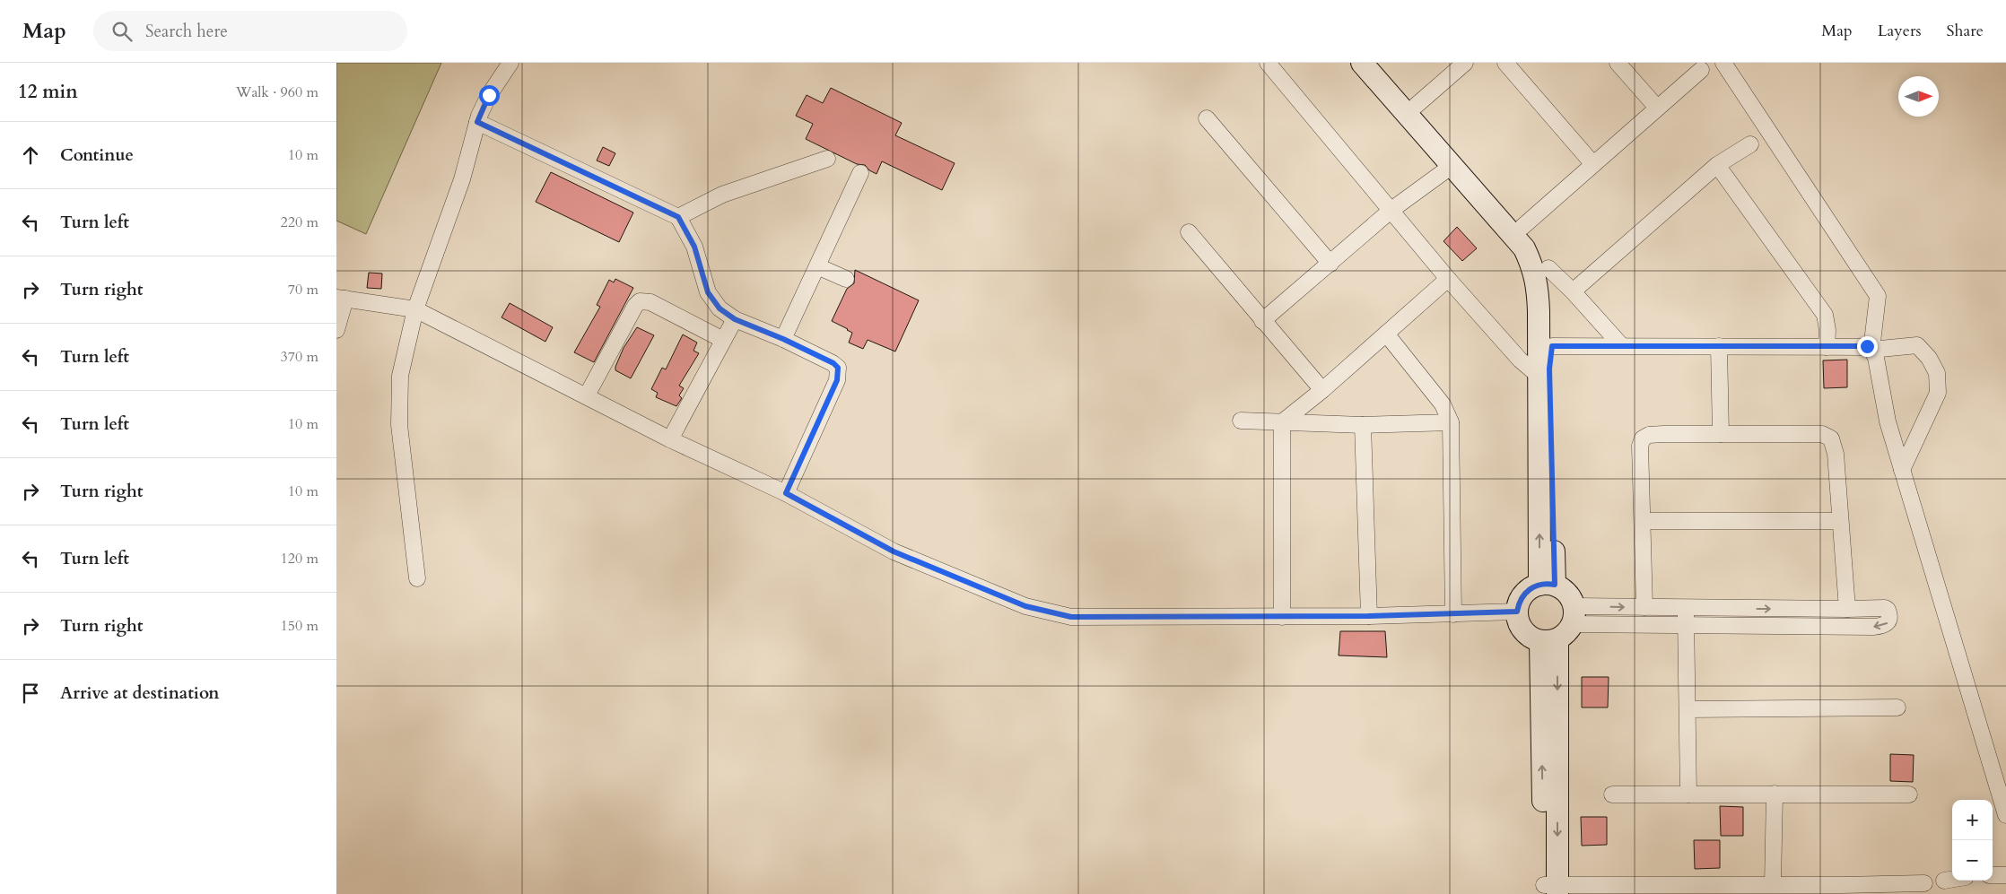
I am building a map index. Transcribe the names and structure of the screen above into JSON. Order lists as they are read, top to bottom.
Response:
{
  "north": "right",
  "page": {
    "header": "Map",
    "search": "Search here",
    "nav": ["Map", "Layers", "Share"],
    "heading": ["12 min", "Walk · 960 m"],
    "list": [
      ["Continue", "10 m"],
      ["Turn left", "220 m"],
      ["Turn right", "70 m"],
      ["Turn left", "370 m"],
      ["Turn left", "10 m"],
      ["Turn right", "10 m"],
      ["Turn left", "120 m"],
      ["Turn right", "150 m"],
      "Arrive at destination"
    ],
    "map_buttons": ["+", "−"]
  }
}
